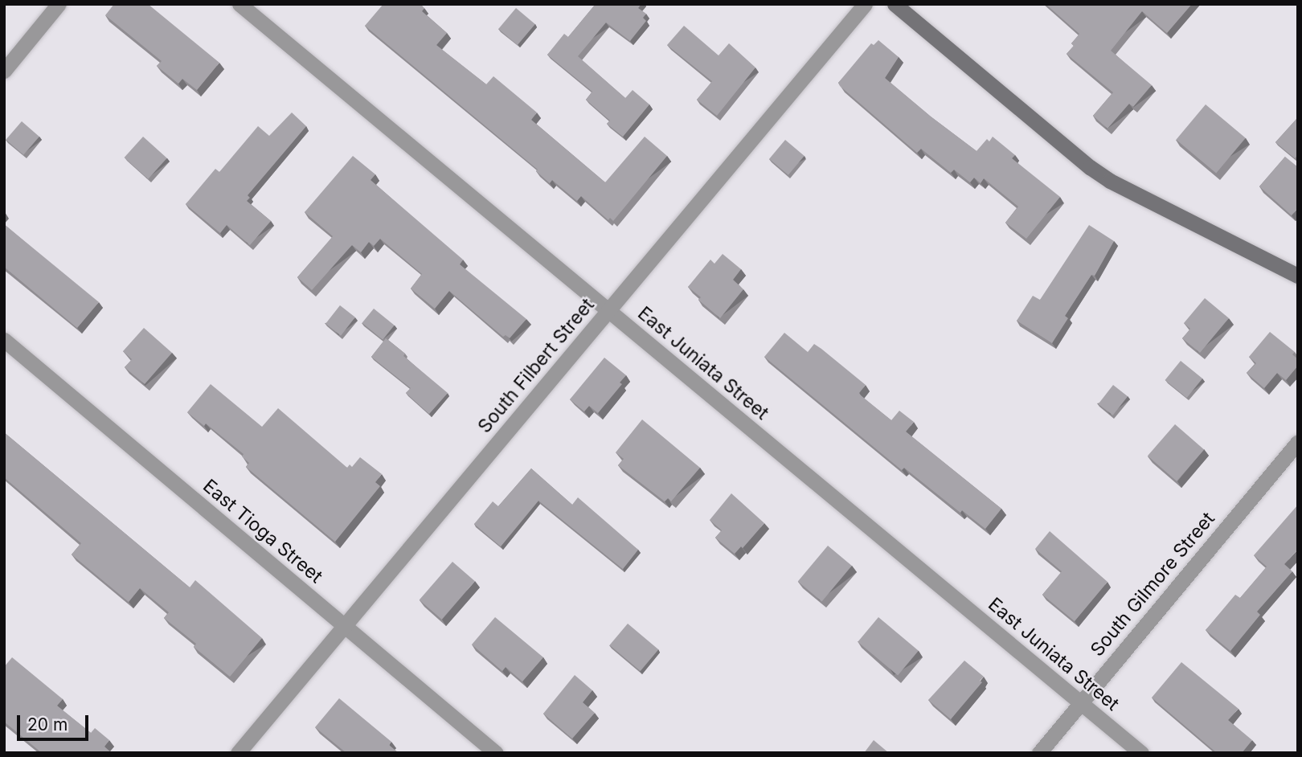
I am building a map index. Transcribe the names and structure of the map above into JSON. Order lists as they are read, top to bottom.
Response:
{
  "streets": {
    "street": [
      "East Juniata Street",
      "South Filbert Street",
      "East Tioga Street",
      "South Gilmore Street"
    ]
  },
  "crossings": [
    ["East Juniata Street", "South Filbert Street"],
    ["East Juniata Street", "South Gilmore Street"],
    ["South Filbert Street", "East Tioga Street"]
  ],
  "scale_bar": "20 m"
}
